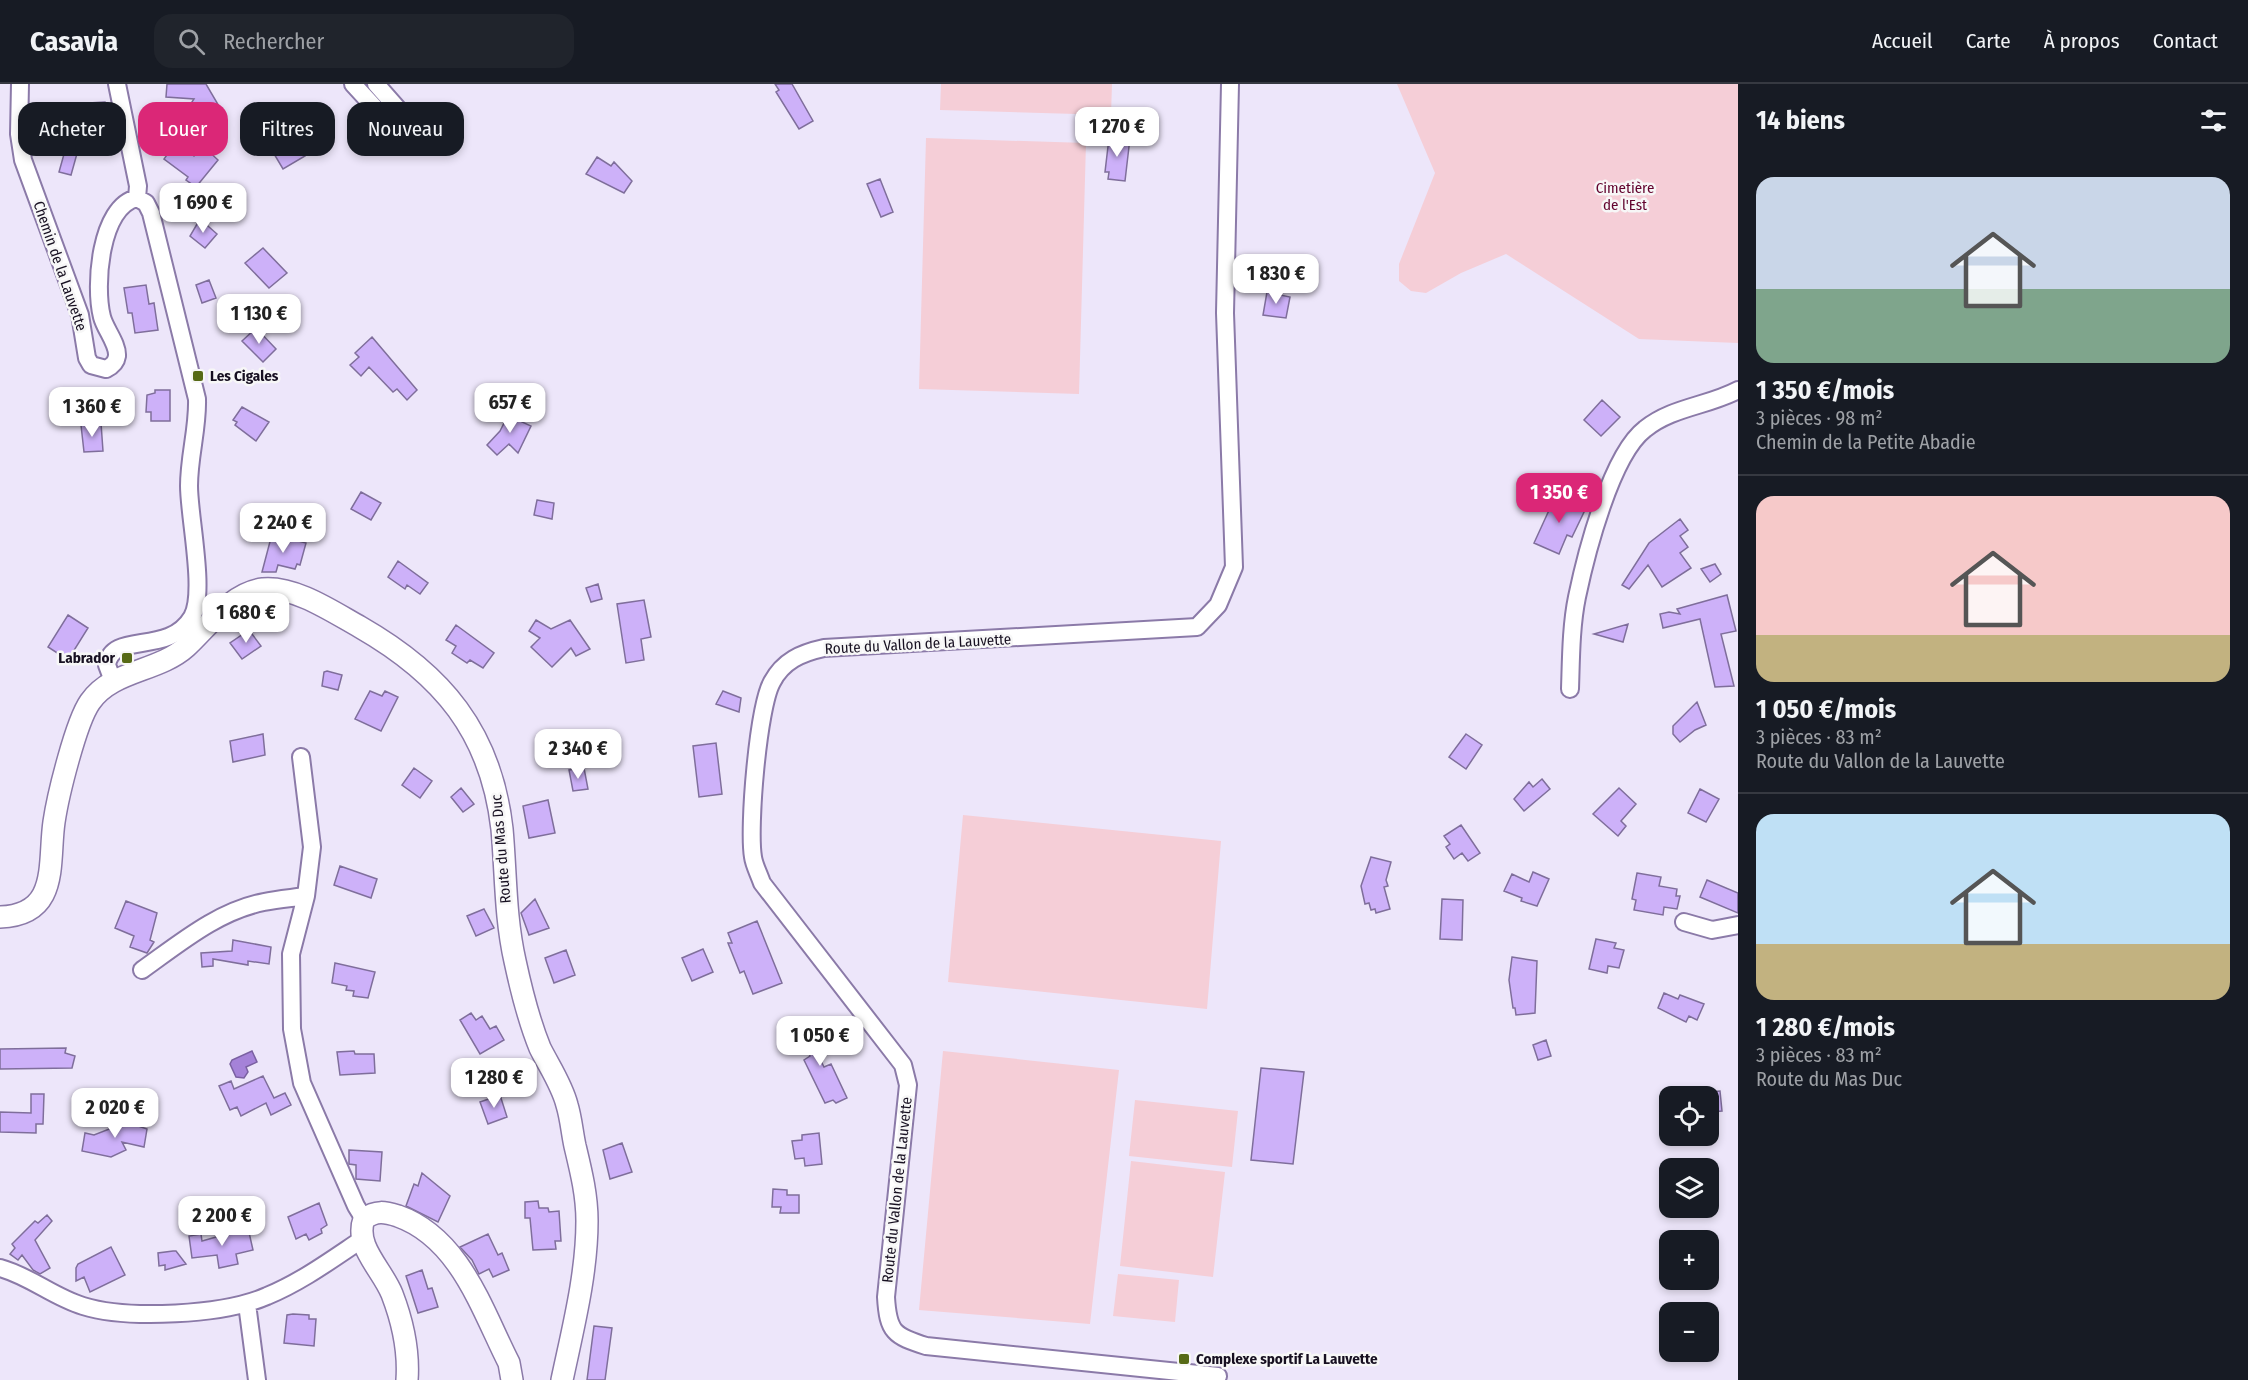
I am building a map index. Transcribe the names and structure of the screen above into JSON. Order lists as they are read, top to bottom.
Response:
{
  "streets": {
    "street": ["Chemin de la Lauvette", "Route du Vallon de la Lauvette", "Route du Mas Duc"]
  },
  "parks": ["Cimetière de l'Est"],
  "places": {
    "transit": ["Les Cigales", "Labrador", "Complexe sportif La Lauvette"]
  },
  "page": {
    "header": "Casavia",
    "search": "Rechercher",
    "nav": [
      "Accueil",
      "Carte",
      "À propos",
      "Contact"
    ],
    "heading": "14 biens",
    "chip": [
      "Acheter",
      "Louer",
      "Filtres",
      "Nouveau"
    ],
    "price": [
      "1 270 €",
      "1 690 €",
      "1 830 €",
      "1 130 €",
      "657 €",
      "1 360 €",
      "1 350 €",
      "2 240 €",
      "1 680 €",
      "2 340 €",
      "1 050 €",
      "1 280 €",
      "2 020 €",
      "2 200 €"
    ],
    "list": [
      {
        "name": "1 350 €/mois",
        "note": "3 pièces · 98 m² · Chemin de la Petite Abadie"
      },
      {
        "name": "1 050 €/mois",
        "note": "3 pièces · 83 m² · Route du Vallon de la Lauvette"
      },
      {
        "name": "1 280 €/mois",
        "note": "3 pièces · 83 m² · Route du Mas Duc"
      }
    ],
    "map_buttons": ["+", "−"]
  }
}
